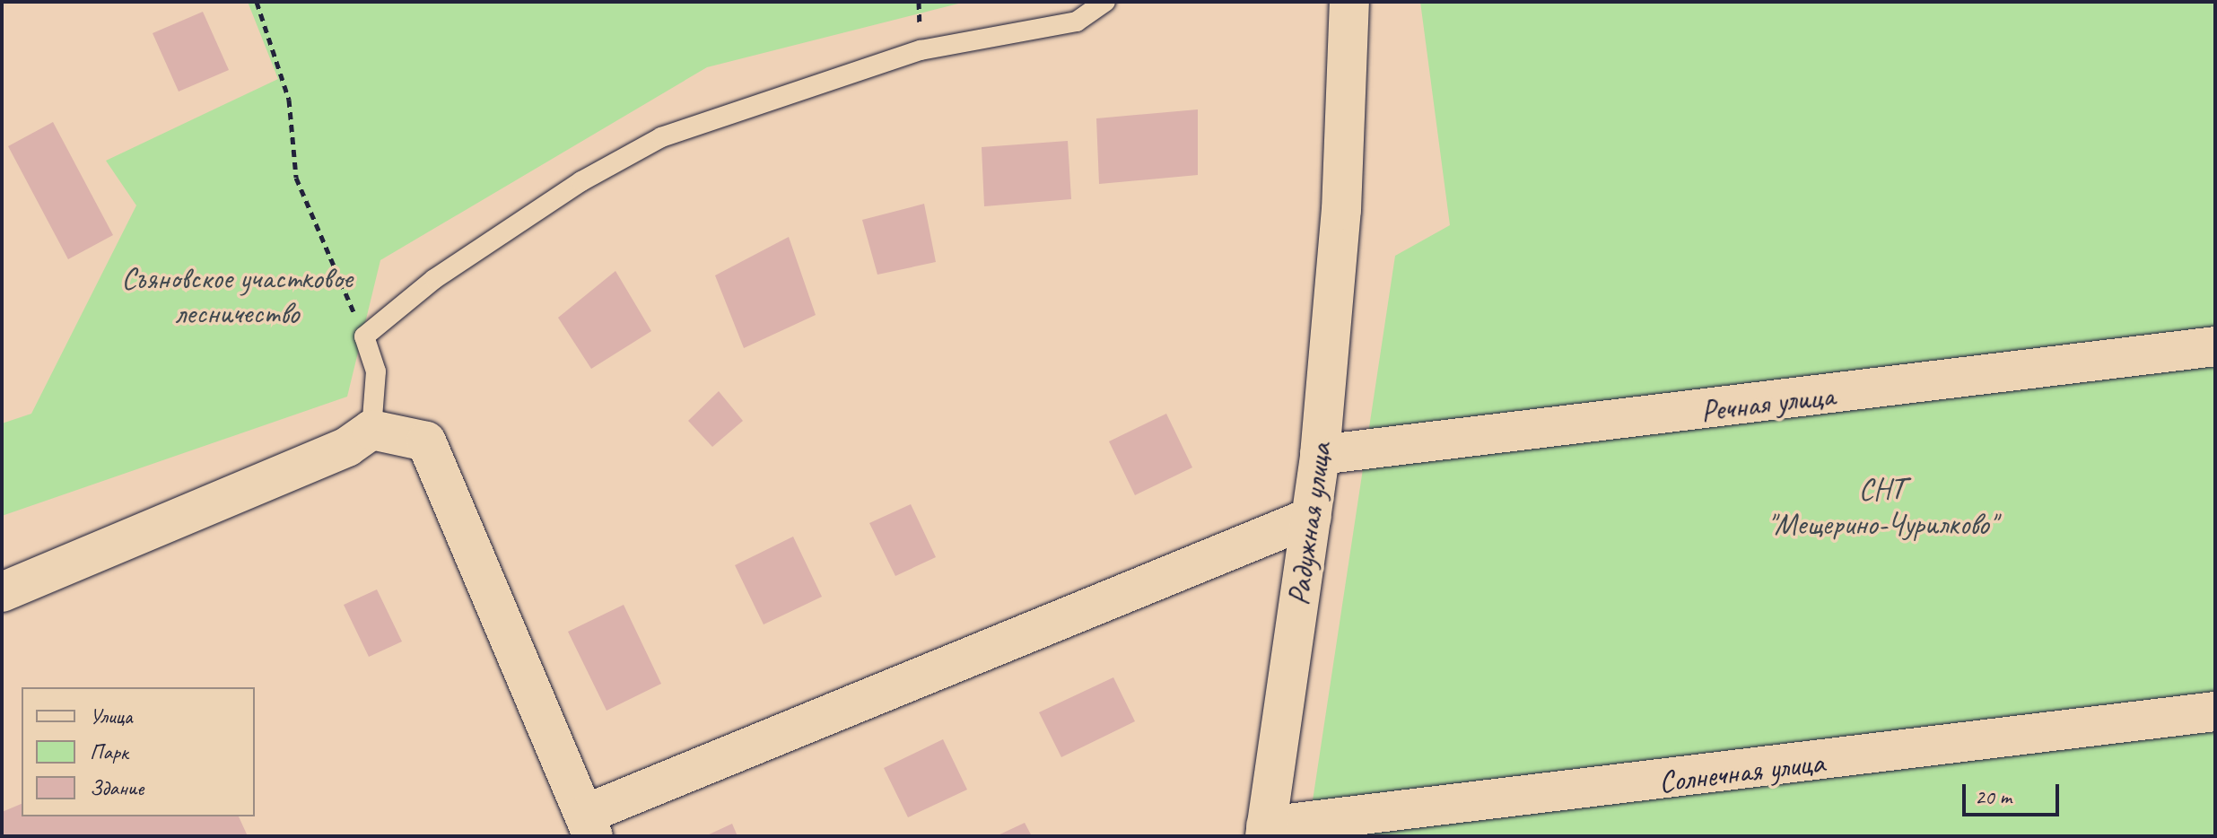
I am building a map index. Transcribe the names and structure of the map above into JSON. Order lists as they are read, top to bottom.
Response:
{
  "streets": {
    "street": ["Речная улица", "Радужная улица", "Солнечная улица"]
  },
  "crossings": [
    ["Речная улица", "Радужная улица"],
    ["Радужная улица", "Солнечная улица"]
  ],
  "parks": ["Съяновское участковое лесничество", "СНТ \"Мещерино-Чурилково\""],
  "legend": ["Улица", "Парк", "Здание"],
  "scale_bar": "20 m"
}
